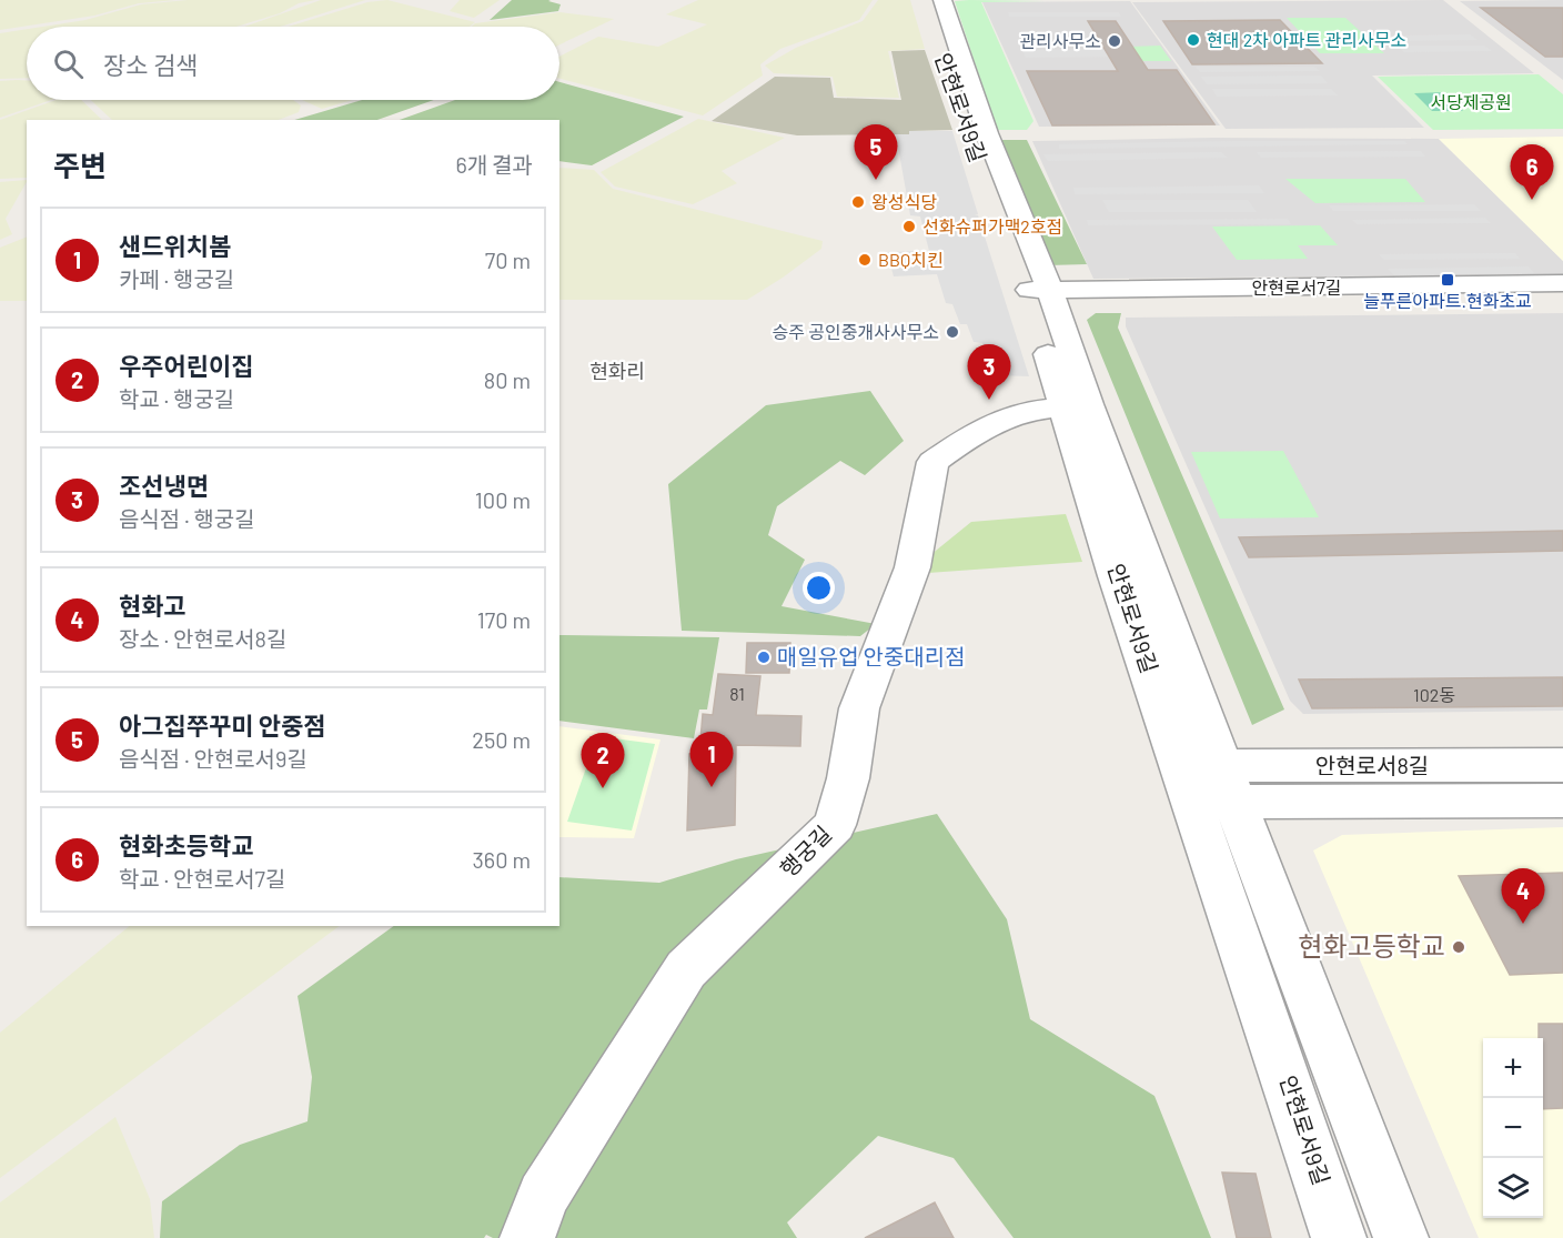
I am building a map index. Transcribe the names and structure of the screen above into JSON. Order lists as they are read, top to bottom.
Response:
{
  "streets": {
    "street": [
      "안현로서9길",
      "안현로서7길",
      "안현로서8길",
      "행궁길"
    ]
  },
  "crossings": [
    ["안현로서9길", "안현로서7길"],
    ["안현로서9길", "안현로서8길"],
    ["안현로서9길", "행궁길"]
  ],
  "districts": ["현화리"],
  "parks": ["서당제공원"],
  "places": {
    "other": [
      "현대 2차 아파트 관리사무소",
      "관리사무소",
      "왕성식당",
      "선화슈퍼가맥2호점",
      "BBQ치킨",
      "승주 공인중개사사무소",
      "매일유업 안중대리점",
      "현화고등학교"
    ],
    "transit": ["늘푸른아파트.현화초교"]
  },
  "house_numbers": ["81", "102동"],
  "page": {
    "search": "장소 검색",
    "heading": ["주변", "6개 결과"],
    "pins": [
      "5",
      "6",
      "3",
      "1",
      "2",
      "4"
    ],
    "list": [
      {
        "mark": "1",
        "name": "샌드위치봄",
        "note": "카페 · 행궁길",
        "value": "70 m"
      },
      {
        "mark": "2",
        "name": "우주어린이집",
        "note": "학교 · 행궁길",
        "value": "80 m"
      },
      {
        "mark": "3",
        "name": "조선냉면",
        "note": "음식점 · 행궁길",
        "value": "100 m"
      },
      {
        "mark": "4",
        "name": "현화고",
        "note": "장소 · 안현로서8길",
        "value": "170 m"
      },
      {
        "mark": "5",
        "name": "아그집쭈꾸미 안중점",
        "note": "음식점 · 안현로서9길",
        "value": "250 m"
      },
      {
        "mark": "6",
        "name": "현화초등학교",
        "note": "학교 · 안현로서7길",
        "value": "360 m"
      }
    ],
    "map_buttons": ["+", "−"]
  }
}
